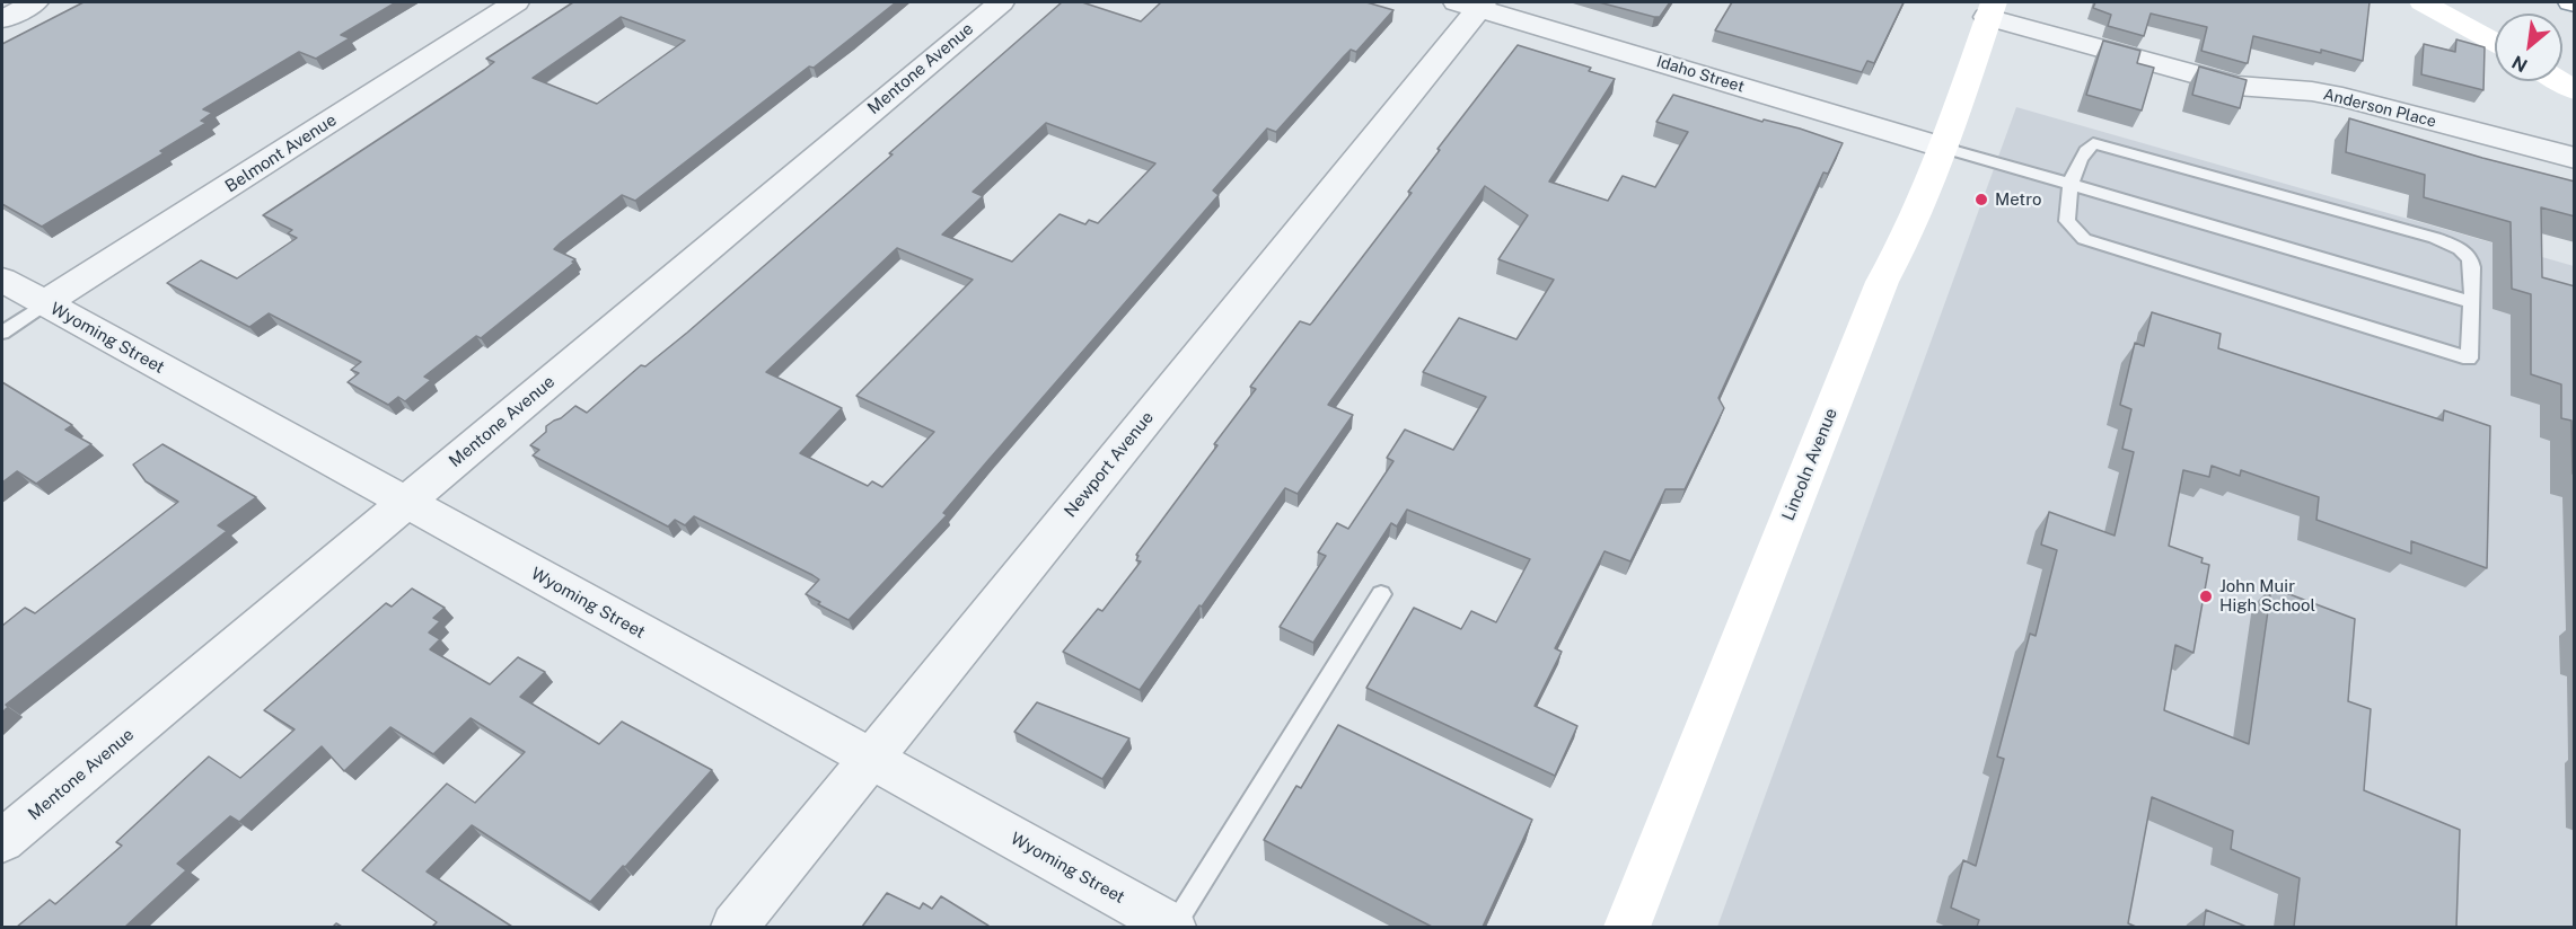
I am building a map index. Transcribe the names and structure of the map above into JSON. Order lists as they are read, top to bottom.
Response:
{
  "streets": {
    "main road": ["Lincoln Avenue"],
    "street": [
      "Mentone Avenue",
      "Idaho Street",
      "Anderson Place",
      "Belmont Avenue",
      "Wyoming Street",
      "Newport Avenue"
    ]
  },
  "crossings": [
    ["Mentone Avenue", "Wyoming Street"],
    ["Idaho Street", "Newport Avenue"],
    ["Idaho Street", "Lincoln Avenue"],
    ["Anderson Place", "Lincoln Avenue"],
    ["Belmont Avenue", "Wyoming Street"],
    ["Wyoming Street", "Newport Avenue"]
  ],
  "places": ["Metro", "John Muir High School"],
  "north": "bottom left"
}
